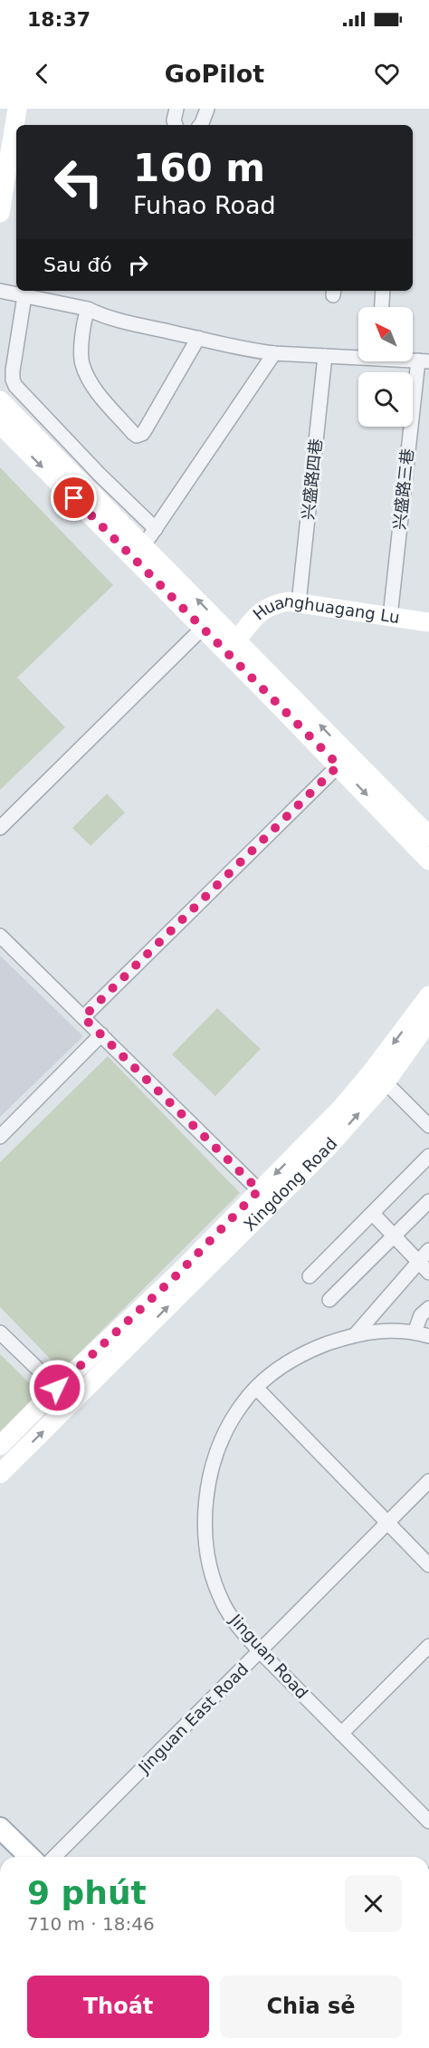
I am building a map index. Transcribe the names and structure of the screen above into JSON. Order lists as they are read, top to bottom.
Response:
{
  "streets": {
    "main road": ["Huanghuagang Lu", "Xingdong Road"],
    "street": [
      "兴盛路四巷",
      "兴盛路三巷",
      "Jinguan Road",
      "Jinguan East Road"
    ]
  },
  "crossings": [
    ["兴盛路四巷", "Huanghuagang Lu"],
    ["兴盛路三巷", "Huanghuagang Lu"],
    ["Jinguan Road", "Jinguan East Road"]
  ],
  "north": "top left",
  "page": {
    "status": "18:37",
    "header": "GoPilot",
    "turn": ["160 m", "Fuhao Road"],
    "then": "Sau đó",
    "heading": ["9 phút", "710 m · 18:46"],
    "buttons": ["Thoát", "Chia sẻ"]
  }
}
